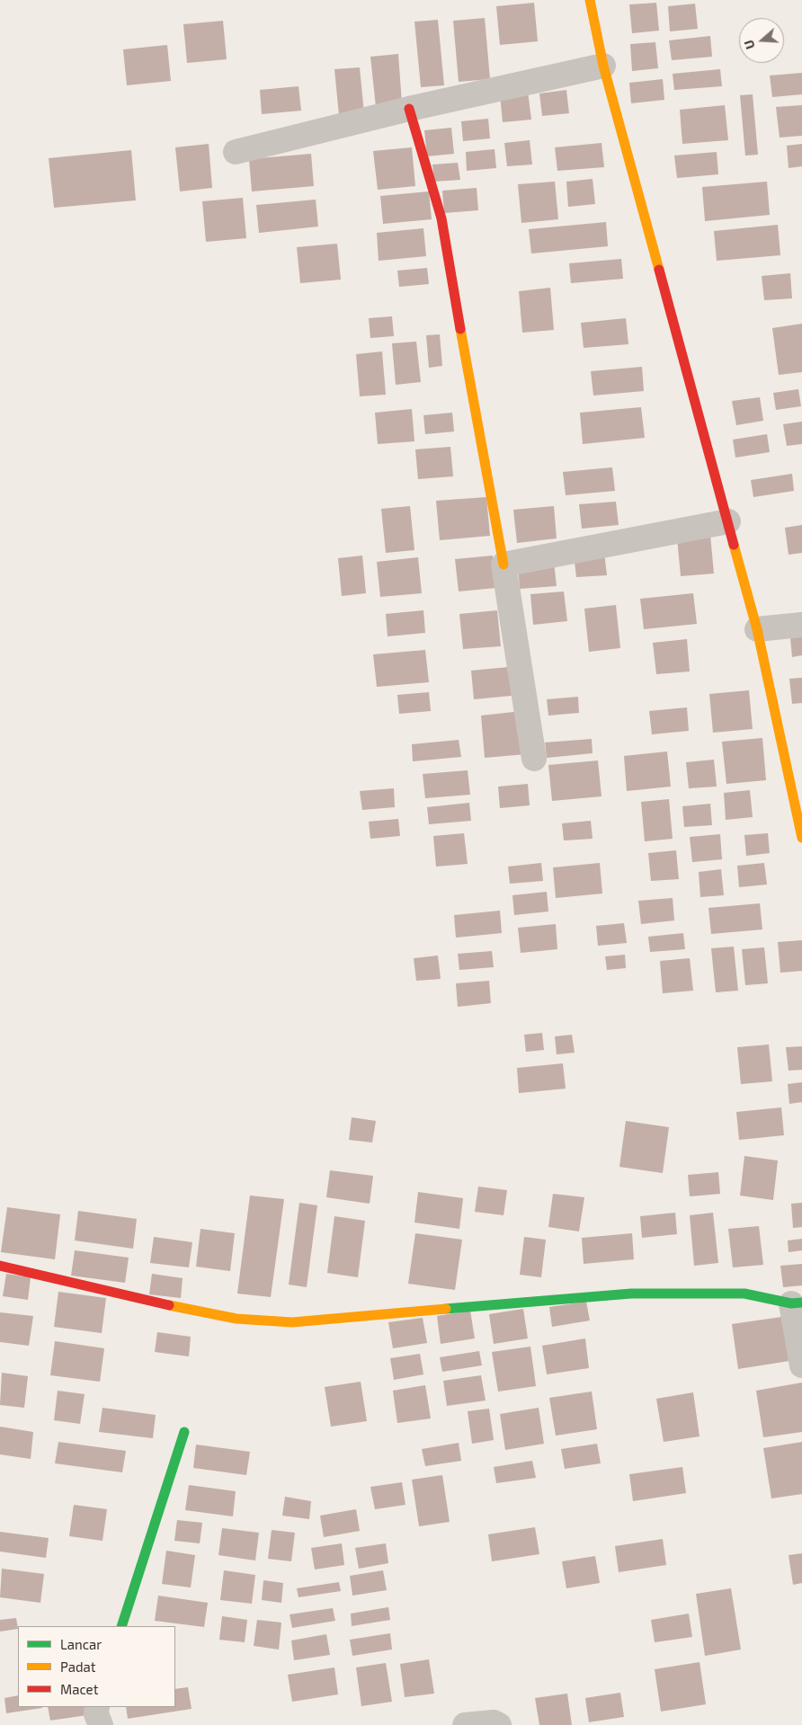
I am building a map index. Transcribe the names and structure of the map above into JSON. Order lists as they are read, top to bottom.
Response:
{
  "legend": ["Lancar", "Padat", "Macet"],
  "north": "left"
}
